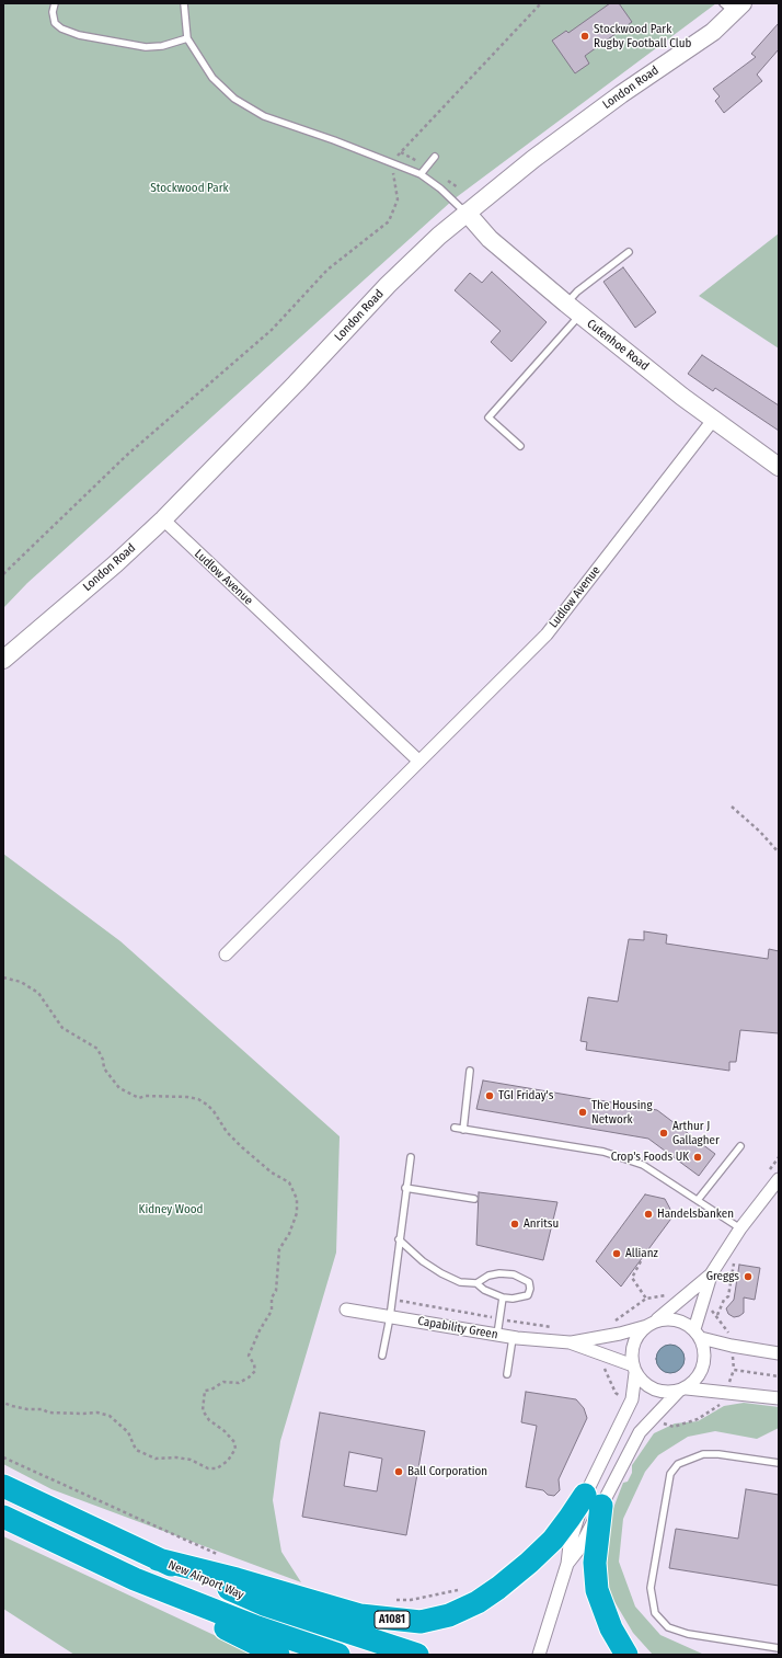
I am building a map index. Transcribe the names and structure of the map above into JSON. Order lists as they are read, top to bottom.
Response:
{
  "streets": {
    "highway": ["New Airport Way", "A1081"],
    "street": [
      "London Road",
      "Cutenhoe Road",
      "Ludlow Avenue",
      "Capability Green"
    ]
  },
  "crossings": [
    ["London Road", "Cutenhoe Road"],
    ["London Road", "Ludlow Avenue"],
    ["Cutenhoe Road", "Ludlow Avenue"],
    ["New Airport Way", "A1081"]
  ],
  "parks": ["Stockwood Park", "Kidney Wood"],
  "places": [
    "Stockwood Park Rugby Football Club",
    "TGI Friday's",
    "The Housing Network",
    "Arthur J Gallagher",
    "Crop's Foods UK",
    "Handelsbanken",
    "Anritsu",
    "Allianz",
    "Greggs",
    "Ball Corporation"
  ]
}
